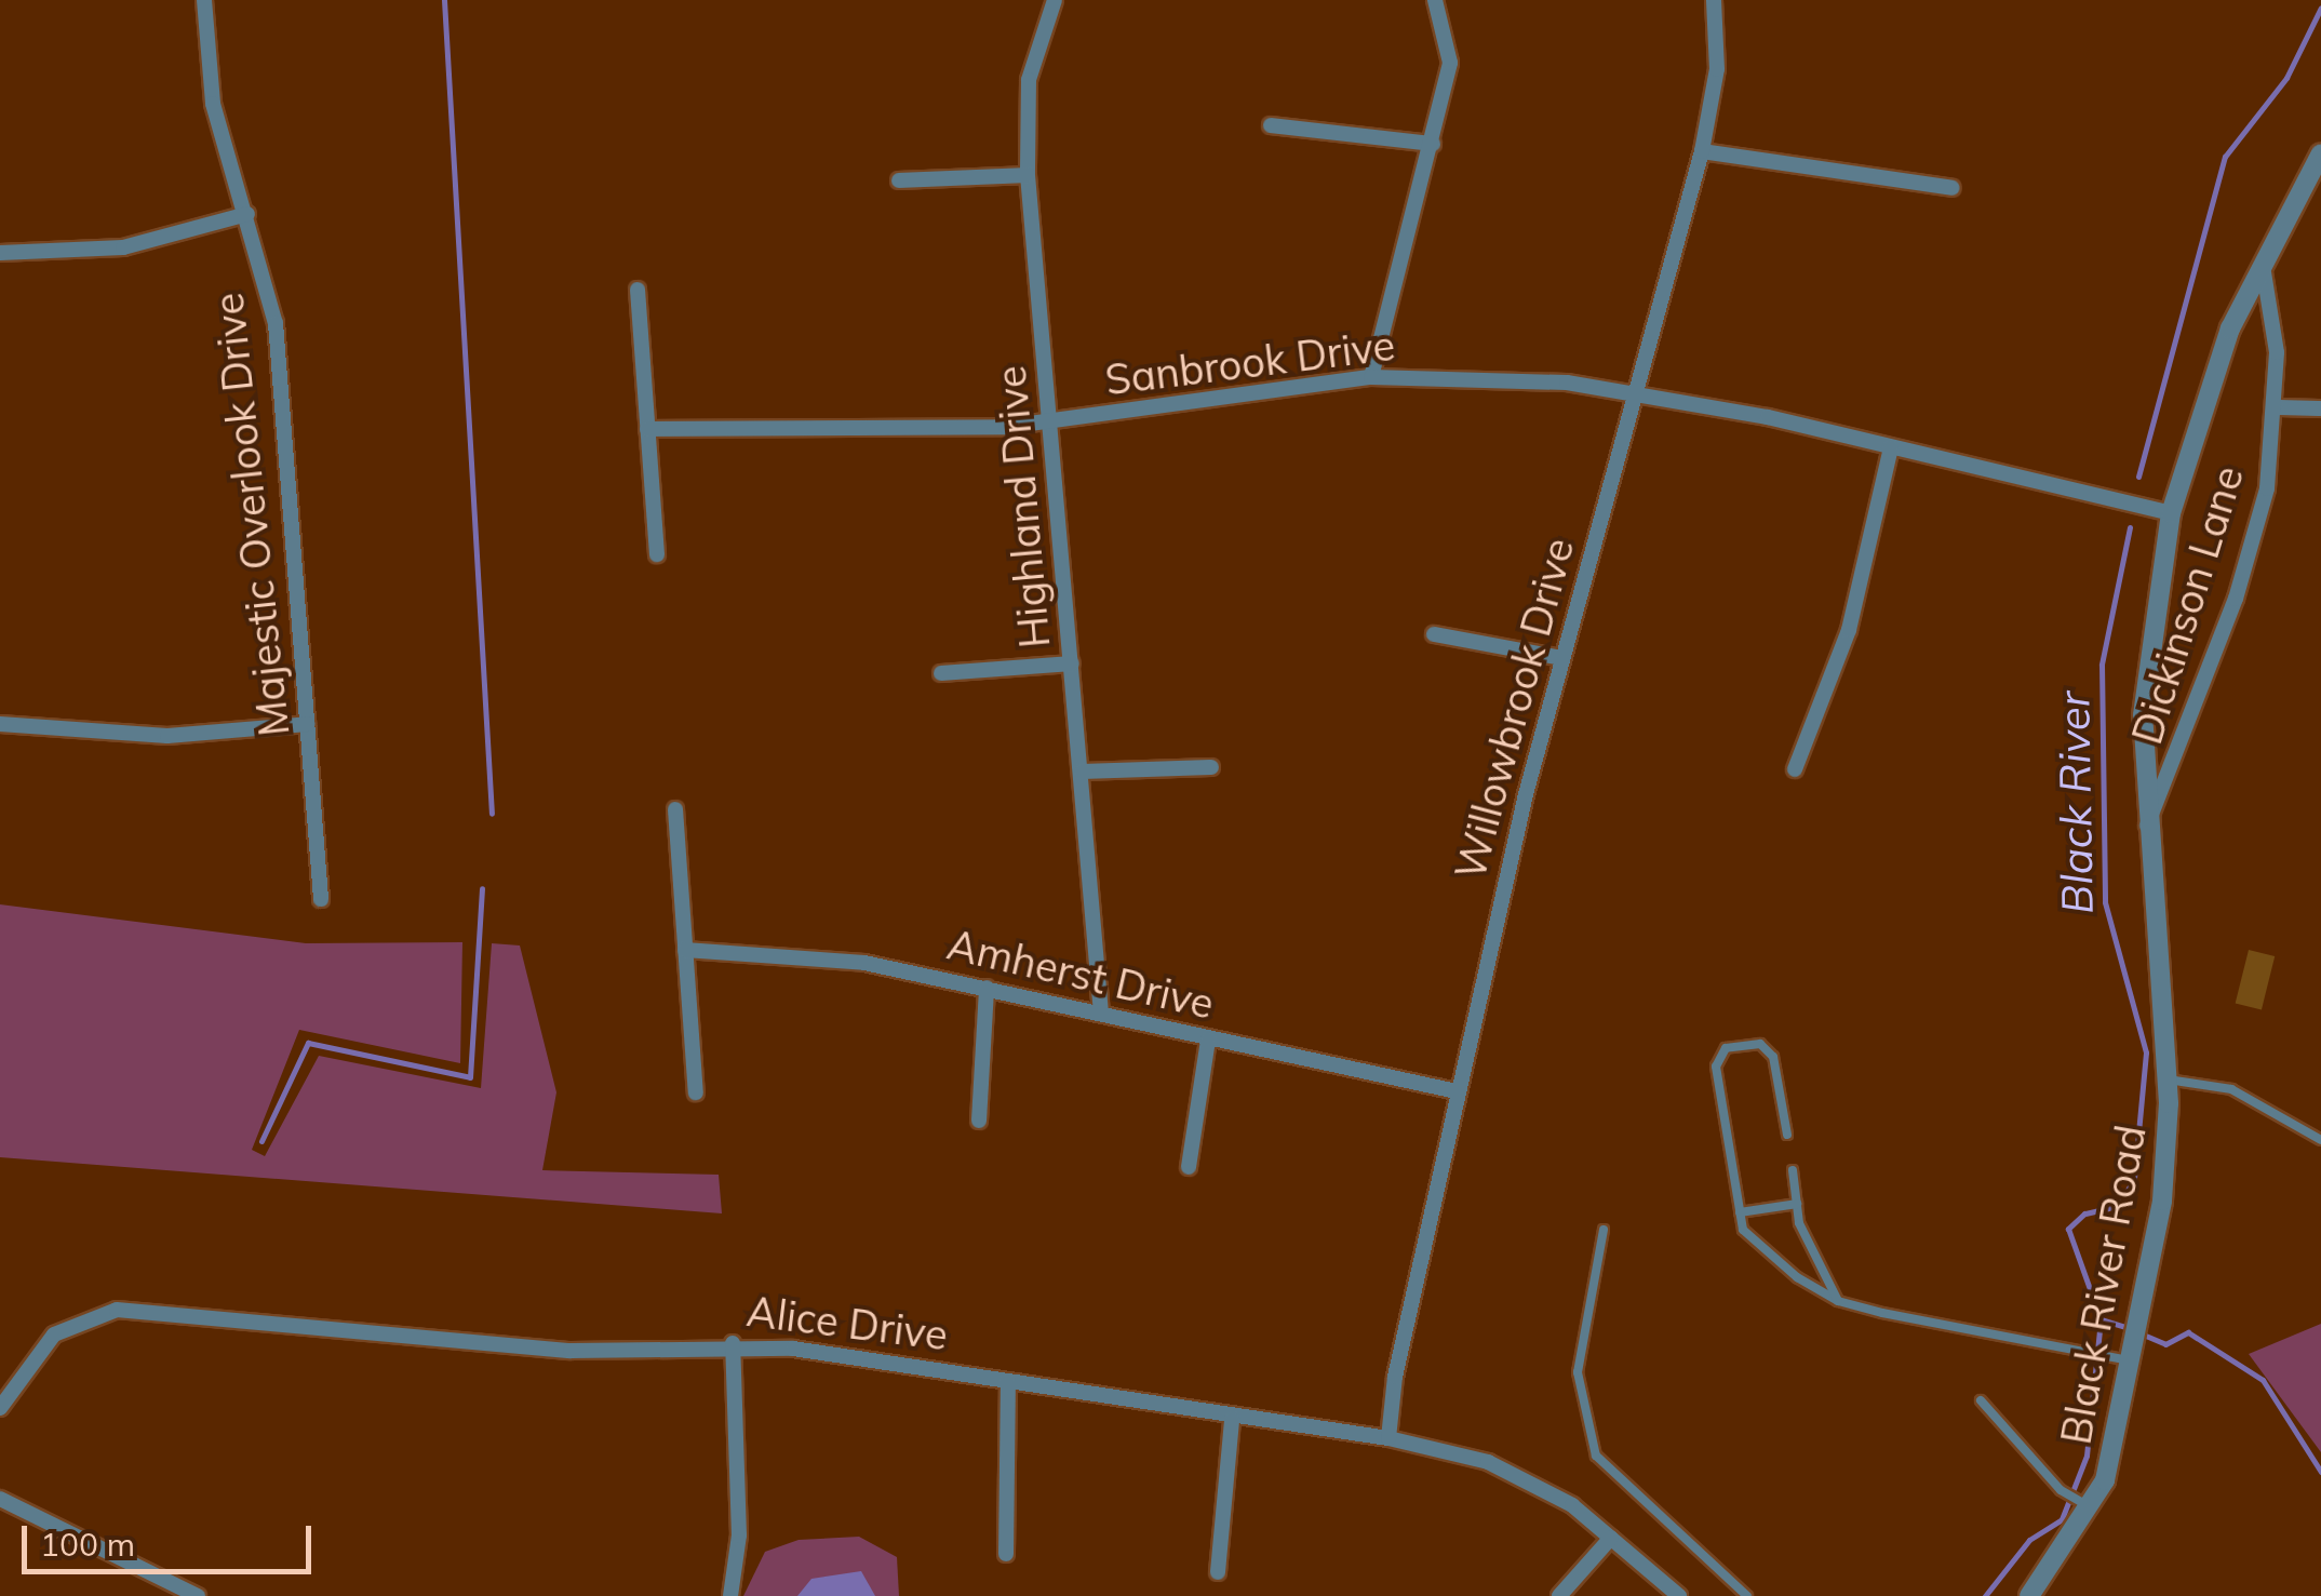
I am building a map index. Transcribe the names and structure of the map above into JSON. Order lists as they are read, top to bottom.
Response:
{
  "streets": {
    "street": [
      "Sanbrook Drive",
      "Highland Drive",
      "Majestic Overlook Drive",
      "Dickinson Lane",
      "Willowbrook Drive",
      "Amherst Drive",
      "Black River Road",
      "Alice Drive"
    ]
  },
  "crossings": [
    ["Sanbrook Drive", "Highland Drive"],
    ["Sanbrook Drive", "Willowbrook Drive"],
    ["Sanbrook Drive", "Black River Road"],
    ["Highland Drive", "Amherst Drive"],
    ["Dickinson Lane", "Black River Road"],
    ["Willowbrook Drive", "Amherst Drive"],
    ["Willowbrook Drive", "Alice Drive"]
  ],
  "water": ["Black River"],
  "scale_bar": "100 m"
}
